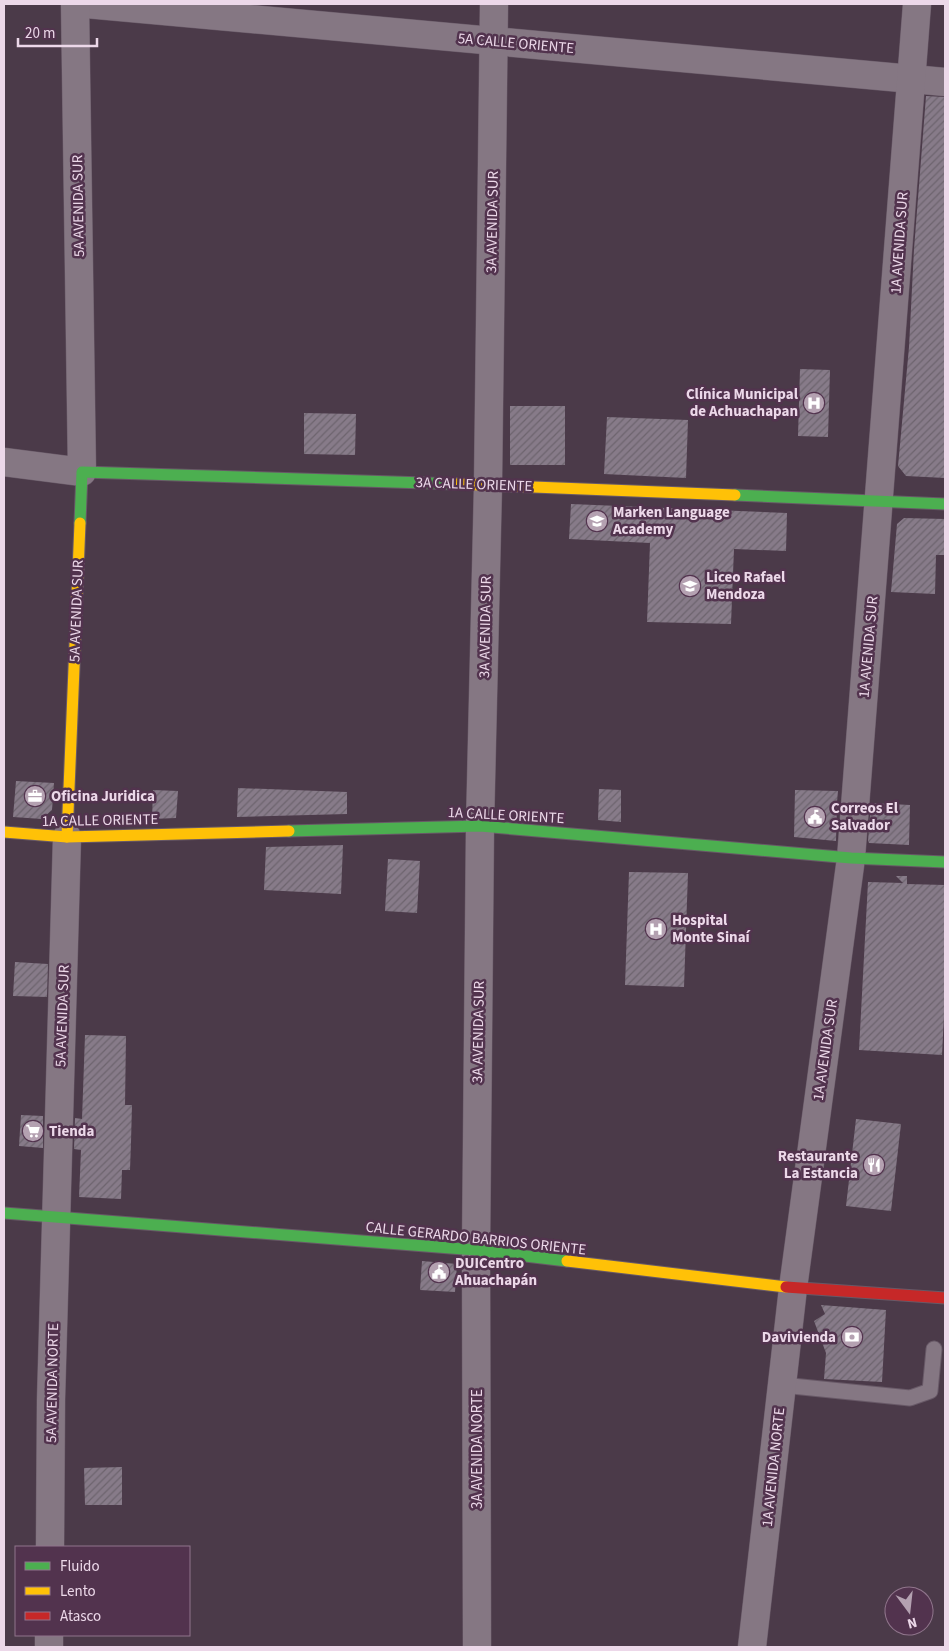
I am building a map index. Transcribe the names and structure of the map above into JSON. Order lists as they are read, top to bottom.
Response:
{
  "streets": {
    "main road": [
      "5A AVENIDA SUR",
      "3A CALLE ORIENTE",
      "1A CALLE ORIENTE",
      "CALLE GERARDO BARRIOS ORIENTE"
    ],
    "street": [
      "5A CALLE ORIENTE",
      "3A AVENIDA SUR",
      "1A AVENIDA SUR",
      "5A AVENIDA NORTE",
      "3A AVENIDA NORTE",
      "1A AVENIDA NORTE"
    ]
  },
  "crossings": [
    ["5A CALLE ORIENTE", "3A AVENIDA SUR"],
    ["5A CALLE ORIENTE", "1A AVENIDA SUR"],
    ["5A AVENIDA SUR", "3A CALLE ORIENTE"],
    ["5A AVENIDA SUR", "1A CALLE ORIENTE"],
    ["5A AVENIDA SUR", "CALLE GERARDO BARRIOS ORIENTE"],
    ["5A AVENIDA SUR", "5A AVENIDA NORTE"],
    ["3A AVENIDA SUR", "3A CALLE ORIENTE"],
    ["3A AVENIDA SUR", "1A CALLE ORIENTE"],
    ["3A AVENIDA SUR", "CALLE GERARDO BARRIOS ORIENTE"],
    ["3A AVENIDA SUR", "3A AVENIDA NORTE"],
    ["1A AVENIDA SUR", "3A CALLE ORIENTE"],
    ["1A AVENIDA SUR", "1A CALLE ORIENTE"],
    ["1A AVENIDA SUR", "CALLE GERARDO BARRIOS ORIENTE"],
    ["1A AVENIDA SUR", "1A AVENIDA NORTE"],
    ["CALLE GERARDO BARRIOS ORIENTE", "5A AVENIDA NORTE"],
    ["CALLE GERARDO BARRIOS ORIENTE", "3A AVENIDA NORTE"],
    ["CALLE GERARDO BARRIOS ORIENTE", "1A AVENIDA NORTE"]
  ],
  "places": {
    "hospital": ["Clínica Municipal de Achuachapan", "Hospital Monte Sinaí"],
    "school or university": ["Marken Language Academy", "Liceo Rafael Mendoza"],
    "office": ["Oficina Juridica"],
    "public building": ["Correos El Salvador", "DUICentro Ahuachapán"],
    "supermarket": ["Tienda"],
    "restaurant": ["Restaurante La Estancia"],
    "bank": ["Davivienda"]
  },
  "legend": ["Fluido", "Lento", "Atasco"],
  "scale_bar": "20 m",
  "north": "bottom"
}
